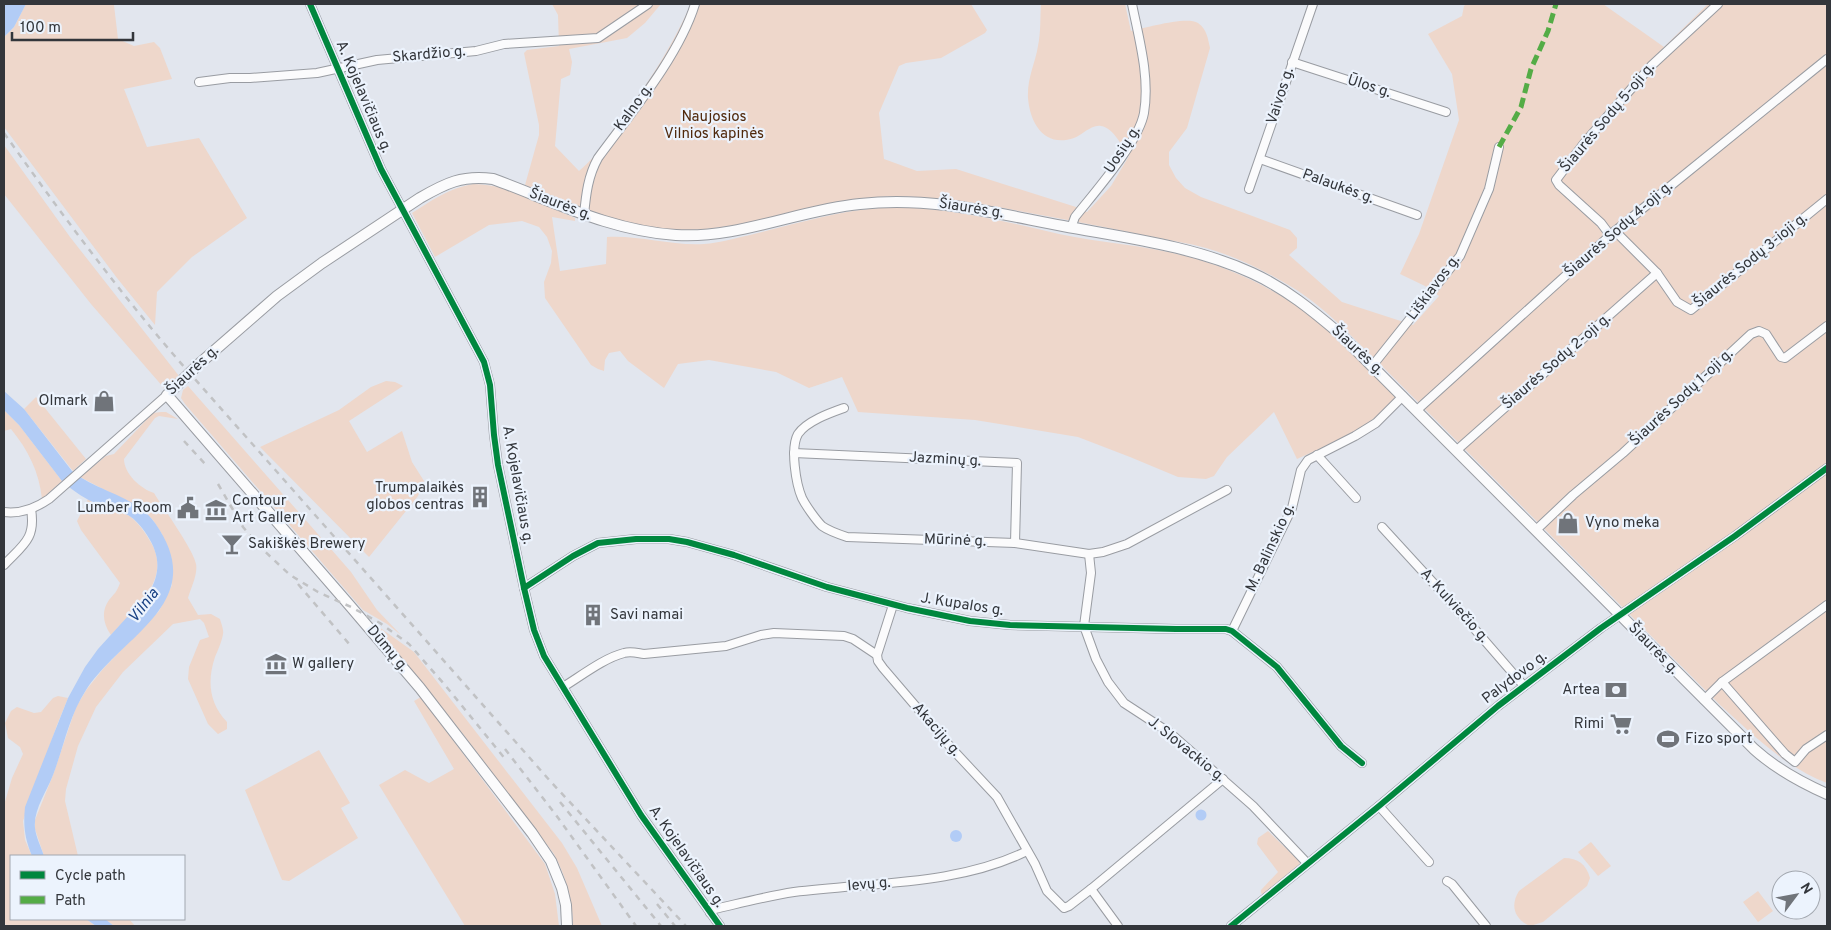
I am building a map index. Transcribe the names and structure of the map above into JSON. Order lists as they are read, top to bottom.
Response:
{
  "streets": {
    "main road": ["Šiaurės g.", "Dūmų g."],
    "street": [
      "Skardžio g.",
      "Ūlos g.",
      "Vaivos g.",
      "A. Kojelavičiaus g.",
      "Kalno g.",
      "Šiaurės Sodų 5-oji g.",
      "Uosių g.",
      "Palaukės g.",
      "Šiaurės Sodų 4-oji g.",
      "Šiaurės Sodų 3-ioji g.",
      "Liškiavos g.",
      "Šiaurės Sodų 2-oji g.",
      "Šiaurės Sodų 1-oji g.",
      "Jazminų g.",
      "Mūrinė g.",
      "M. Balinskio g.",
      "J. Kupalos g.",
      "A. Kulviečio g.",
      "Palydovo g.",
      "Akacijų g.",
      "J. Slovackio g.",
      "Ievų g."
    ]
  },
  "crossings": [
    ["Skardžio g.", "A. Kojelavičiaus g."],
    ["Ūlos g.", "Vaivos g."],
    ["Vaivos g.", "Palaukės g."],
    ["A. Kojelavičiaus g.", "Šiaurės g."],
    ["A. Kojelavičiaus g.", "J. Kupalos g."],
    ["A. Kojelavičiaus g.", "Akacijų g."],
    ["A. Kojelavičiaus g.", "Ievų g."],
    ["Kalno g.", "Šiaurės g."],
    ["Šiaurės Sodų 5-oji g.", "Šiaurės Sodų 4-oji g."],
    ["Šiaurės Sodų 5-oji g.", "Šiaurės Sodų 3-ioji g."],
    ["Uosių g.", "Šiaurės g."],
    ["Šiaurės g.", "Šiaurės Sodų 4-oji g."],
    ["Šiaurės g.", "Liškiavos g."],
    ["Šiaurės g.", "Šiaurės Sodų 2-oji g."],
    ["Šiaurės g.", "Šiaurės Sodų 1-oji g."],
    ["Šiaurės g.", "M. Balinskio g."],
    ["Šiaurės g.", "Dūmų g."],
    ["Šiaurės g.", "Palydovo g."],
    ["Šiaurės Sodų 4-oji g.", "Šiaurės Sodų 3-ioji g."],
    ["Šiaurės Sodų 3-ioji g.", "Šiaurės Sodų 2-oji g."],
    ["Jazminų g.", "Mūrinė g."],
    ["M. Balinskio g.", "J. Kupalos g."],
    ["J. Kupalos g.", "J. Slovackio g."],
    ["A. Kulviečio g.", "Palydovo g."],
    ["Palydovo g.", "J. Slovackio g."],
    ["Akacijų g.", "J. Slovackio g."],
    ["Akacijų g.", "Ievų g."]
  ],
  "water": ["Vilnia"],
  "parks": ["Naujosios Vilnios kapinės"],
  "places": {
    "shop": ["Olmark", "Vyno meka"],
    "building": ["Trumpalaikės globos centras", "Savi namai"],
    "public building": ["Lumber Room"],
    "museum": ["Contour Art Gallery", "W gallery"],
    "bar": ["Sakiškės Brewery"],
    "bank": ["Artea"],
    "supermarket": ["Rimi"],
    "sports": ["Fizo sport"]
  },
  "legend": ["Cycle path", "Path"],
  "scale_bar": "100 m",
  "north": "top right"
}
